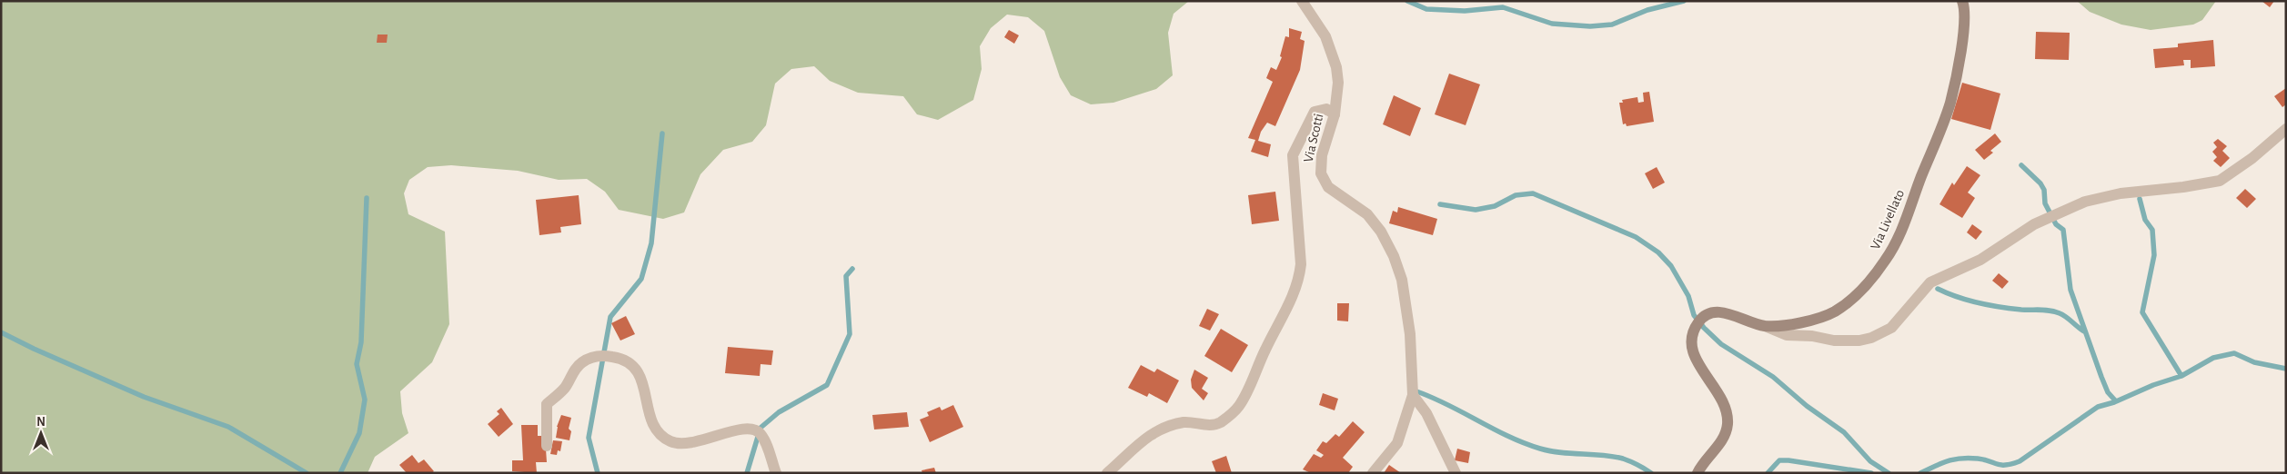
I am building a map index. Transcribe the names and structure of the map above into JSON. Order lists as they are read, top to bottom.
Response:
{
  "streets": {
    "main road": ["Via Livellato"],
    "street": ["Via Scotti"]
  },
  "north": "top"
}
